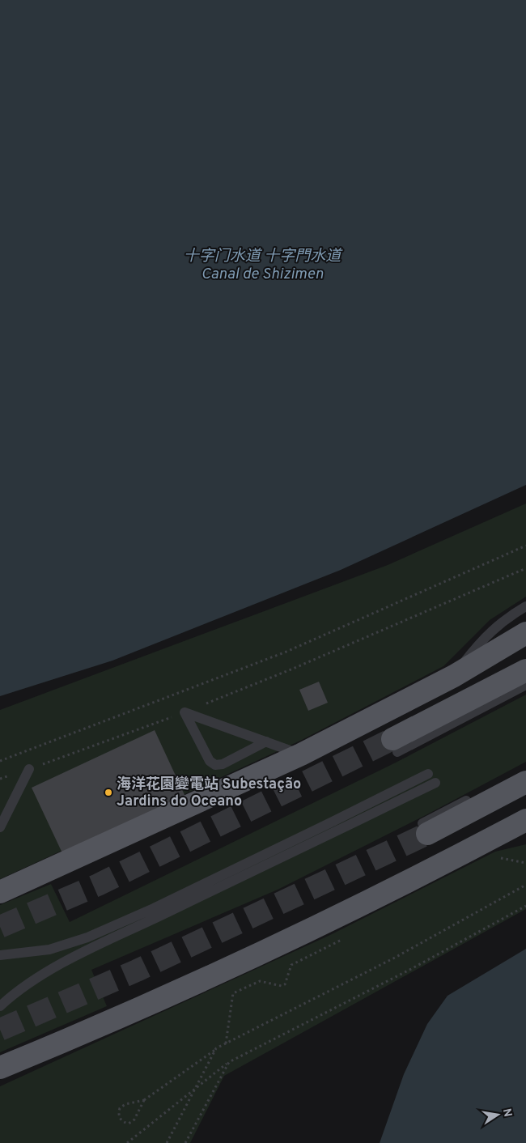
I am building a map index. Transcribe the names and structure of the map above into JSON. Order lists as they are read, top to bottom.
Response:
{
  "water": ["十字门水道 十字門水道 Canal de Shizimen"],
  "places": ["海洋花園變電站 Subestação Jardins do Oceano"],
  "north": "right"
}
